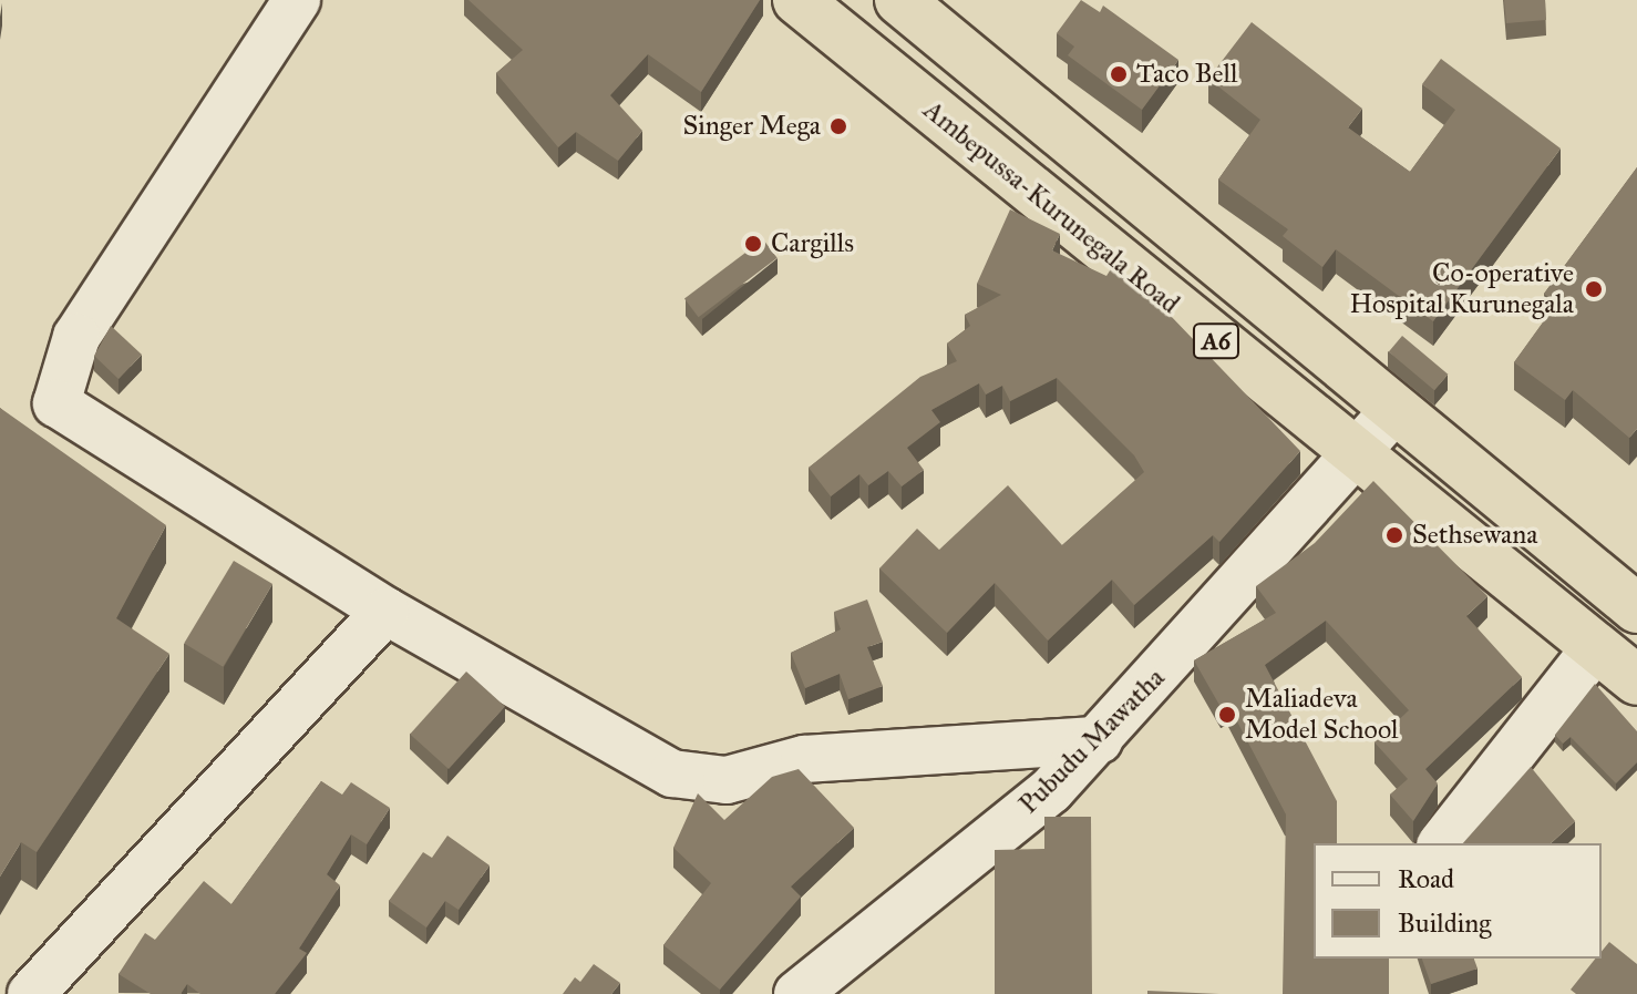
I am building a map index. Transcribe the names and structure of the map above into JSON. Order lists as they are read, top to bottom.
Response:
{
  "streets": {
    "highway": ["Ambepussa-Kurunegala Road", "A6"],
    "street": ["Pubudu Mawatha"]
  },
  "crossings": [
    ["Ambepussa-Kurunegala Road", "Pubudu Mawatha"],
    ["A6", "Pubudu Mawatha"]
  ],
  "places": [
    "Taco Bell",
    "Singer Mega",
    "Cargills",
    "Co-operative Hospital Kurunegala",
    "Sethsewana",
    "Maliadeva Model School"
  ],
  "legend": ["Road", "Building"]
}
